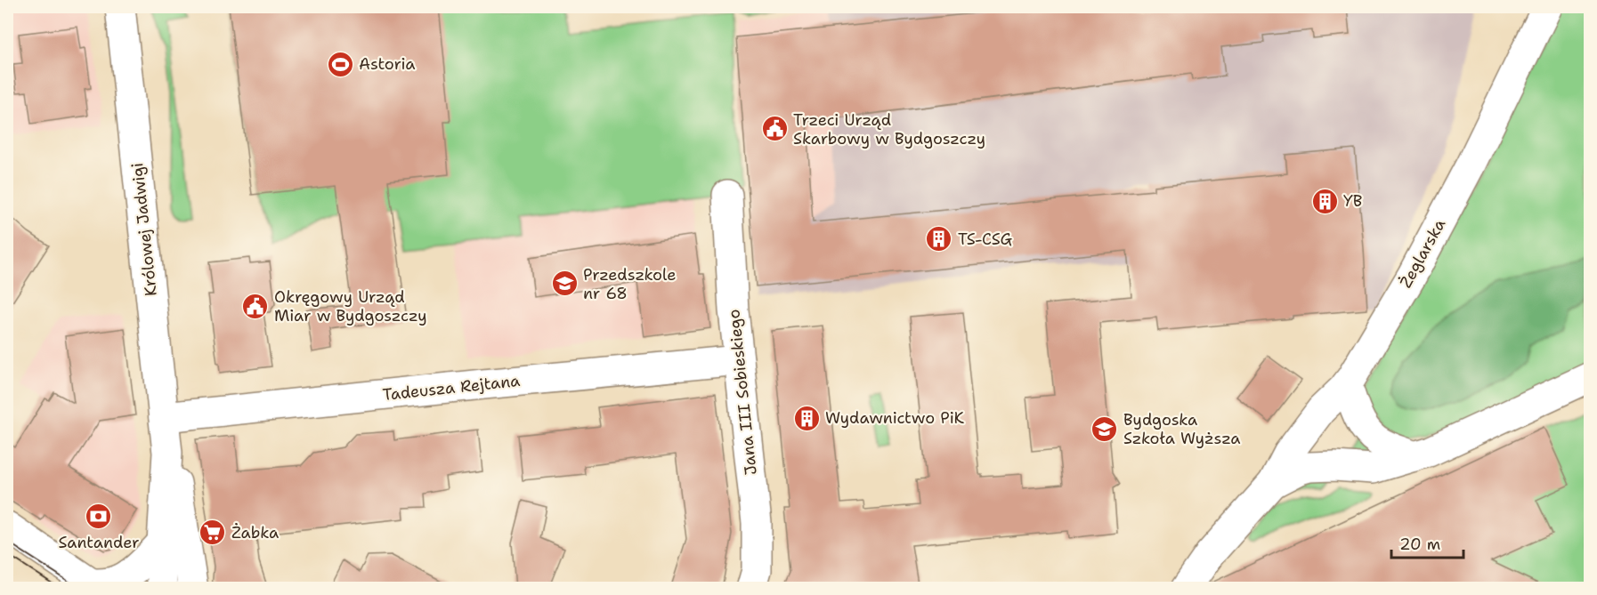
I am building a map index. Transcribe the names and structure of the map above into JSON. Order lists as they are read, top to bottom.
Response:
{
  "streets": {
    "street": [
      "Królowej Jadwigi",
      "Żeglarska",
      "Tadeusza Rejtana",
      "Jana III Sobieskiego"
    ]
  },
  "crossings": [
    ["Królowej Jadwigi", "Tadeusza Rejtana"],
    ["Tadeusza Rejtana", "Jana III Sobieskiego"]
  ],
  "places": {
    "sports": ["Astoria"],
    "public building": ["Trzeci Urząd Skarbowy w Bydgoszczy", "Okręgowy Urząd Miar w Bydgoszczy"],
    "building": ["YB", "TS-CSG", "Wydawnictwo PiK"],
    "school or university": ["Przedszkole nr 68", "Bydgoska Szkoła Wyższa"],
    "bank": ["Santander"],
    "supermarket": ["Żabka"]
  },
  "scale_bar": "20 m"
}
